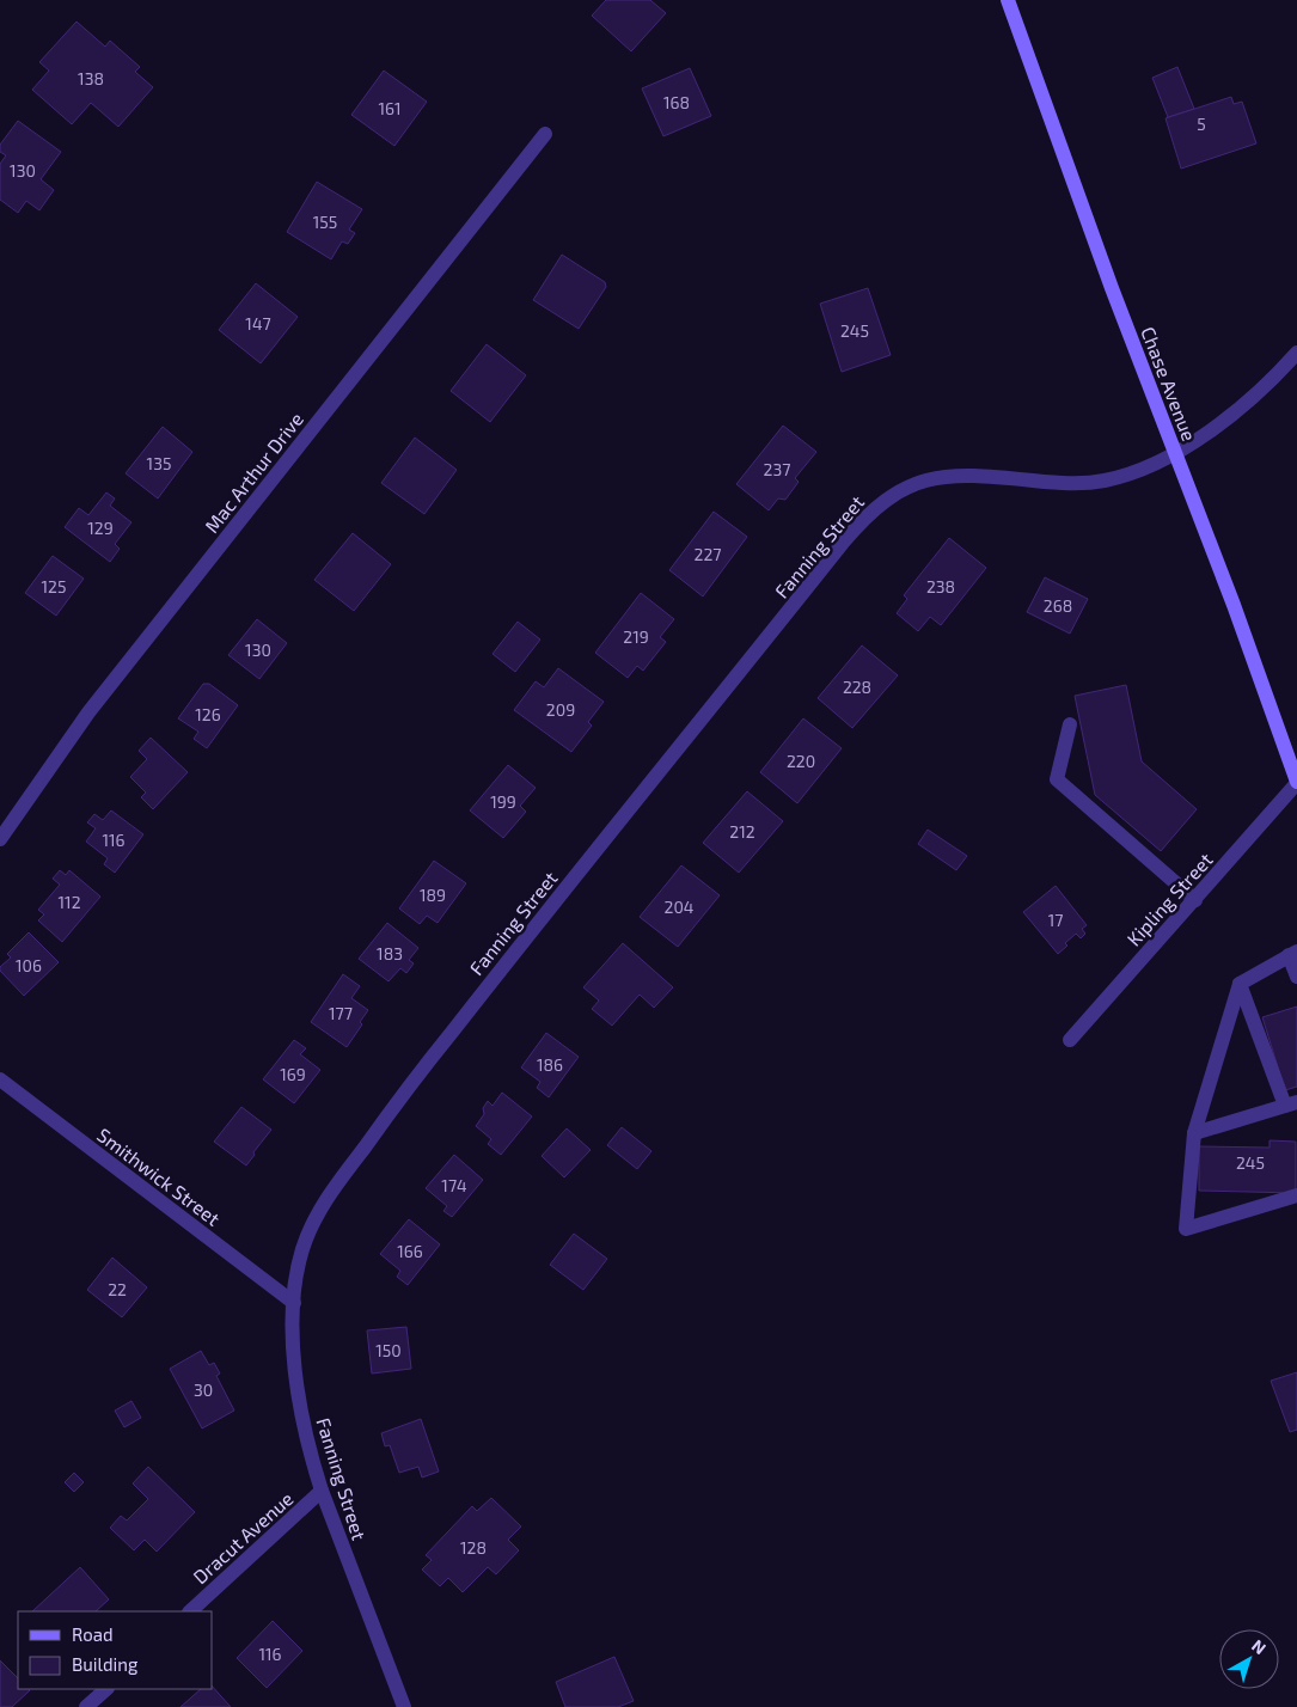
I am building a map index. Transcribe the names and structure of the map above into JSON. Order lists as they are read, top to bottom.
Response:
{
  "streets": {
    "main road": ["Chase Avenue"],
    "street": [
      "Mac Arthur Drive",
      "Fanning Street",
      "Kipling Street",
      "Smithwick Street",
      "Dracut Avenue"
    ]
  },
  "crossings": [
    ["Chase Avenue", "Fanning Street"],
    ["Chase Avenue", "Kipling Street"],
    ["Fanning Street", "Smithwick Street"],
    ["Fanning Street", "Dracut Avenue"]
  ],
  "house_numbers": [
    "138",
    "168",
    "161",
    "5",
    "130",
    "155",
    "147",
    "245",
    "135",
    "237",
    "129",
    "227",
    "125",
    "238",
    "268",
    "219",
    "130",
    "228",
    "209",
    "126",
    "220",
    "199",
    "212",
    "116",
    "189",
    "112",
    "204",
    "17",
    "183",
    "106",
    "177",
    "186",
    "169",
    "245",
    "174",
    "166",
    "22",
    "150",
    "30",
    "128",
    "116"
  ],
  "legend": ["Road", "Building"],
  "north": "top right"
}
